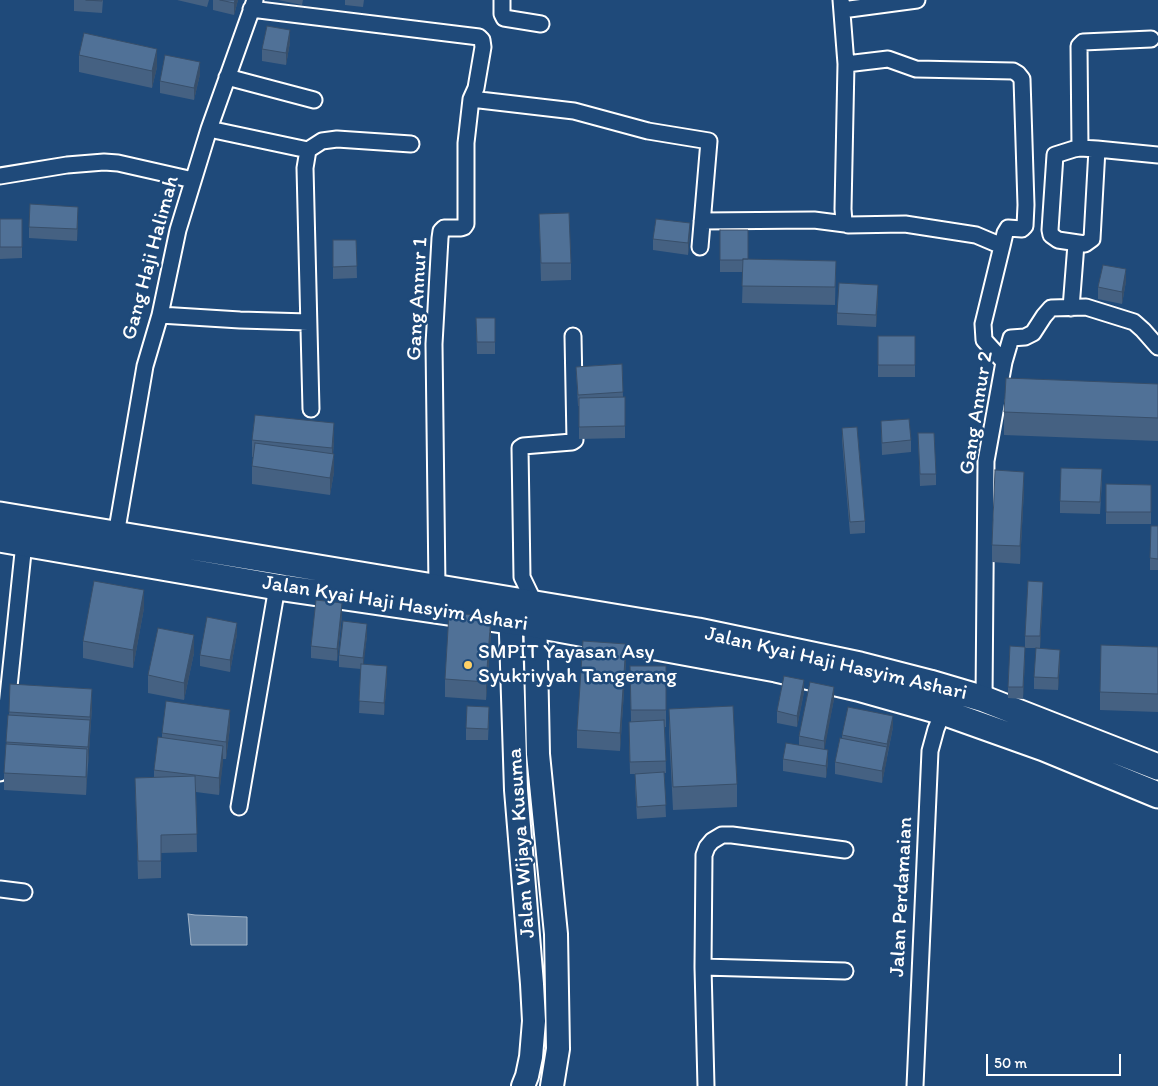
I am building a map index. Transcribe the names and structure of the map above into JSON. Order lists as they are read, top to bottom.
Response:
{
  "streets": {
    "main road": ["Jalan Kyai Haji Hasyim Ashari"],
    "street": [
      "Gang Haji Halimah",
      "Gang Annur 1",
      "Gang Annur 2",
      "Jalan Wijaya Kusuma",
      "Jalan Perdamaian"
    ]
  },
  "crossings": [
    ["Gang Haji Halimah", "Gang Annur 1"],
    ["Gang Haji Halimah", "Jalan Kyai Haji Hasyim Ashari"],
    ["Gang Annur 1", "Jalan Kyai Haji Hasyim Ashari"],
    ["Gang Annur 2", "Jalan Kyai Haji Hasyim Ashari"],
    ["Jalan Kyai Haji Hasyim Ashari", "Jalan Wijaya Kusuma"],
    ["Jalan Kyai Haji Hasyim Ashari", "Jalan Perdamaian"]
  ],
  "places": ["SMPIT Yayasan Asy Syukriyyah Tangerang"],
  "scale_bar": "50 m"
}
